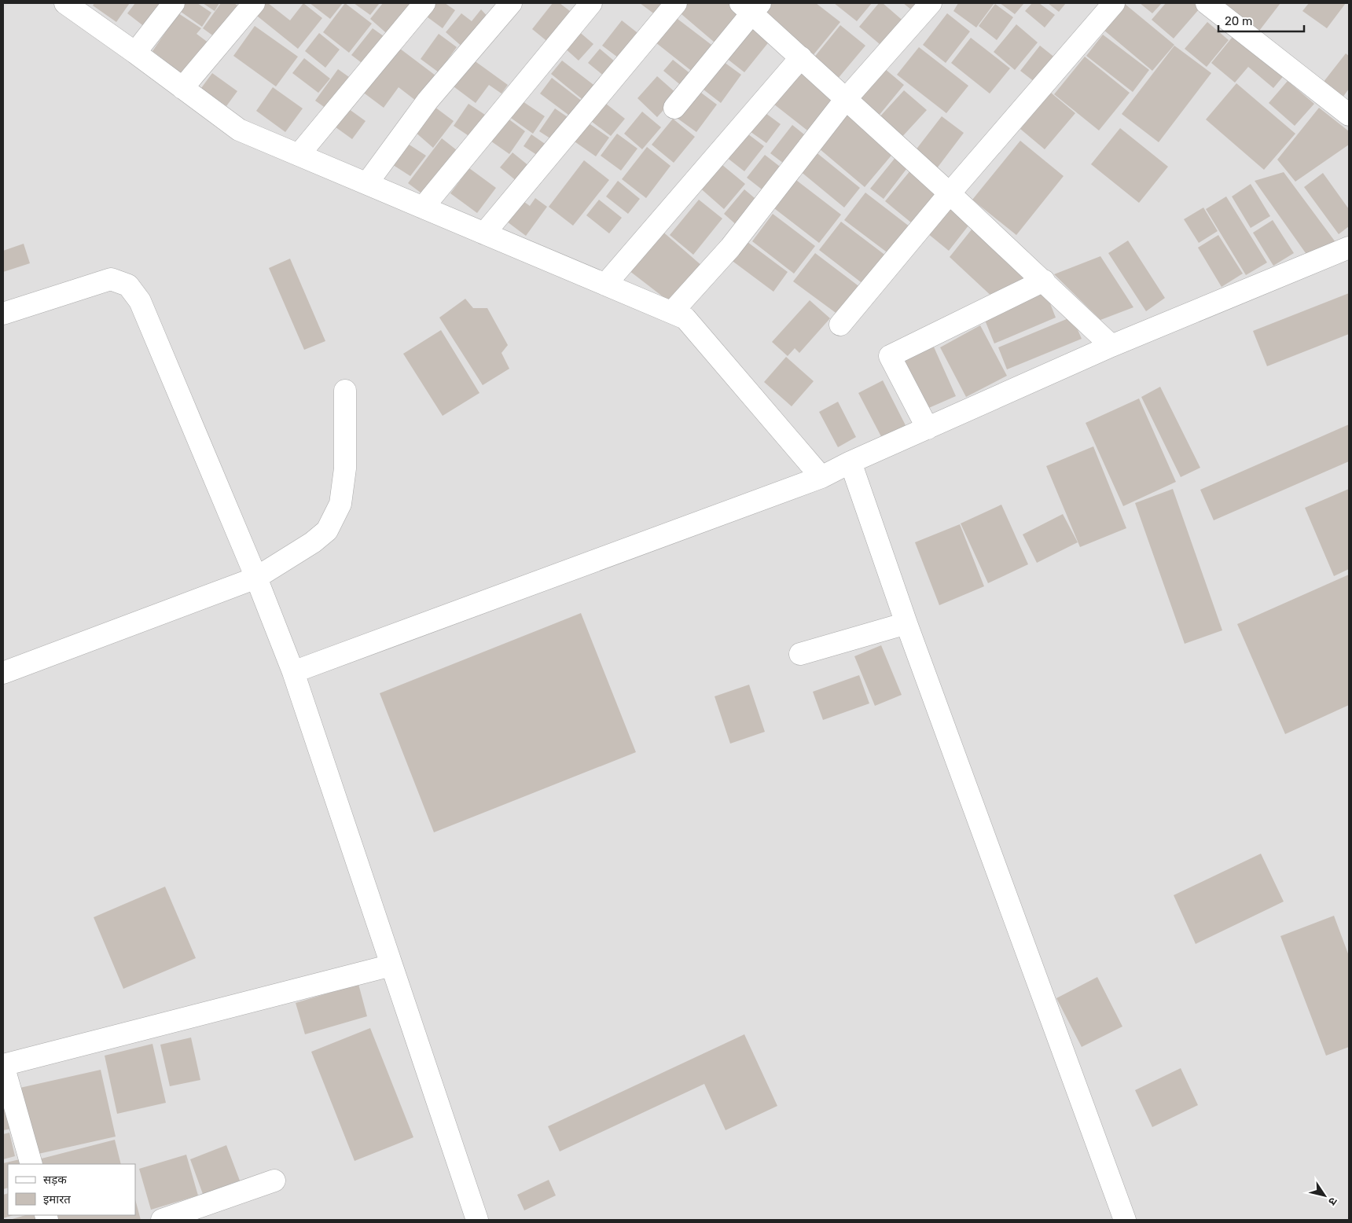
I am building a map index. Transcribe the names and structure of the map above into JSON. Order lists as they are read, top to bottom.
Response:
{
  "legend": ["सड़क", "इमारत"],
  "scale_bar": "20 m",
  "north": "bottom right"
}
